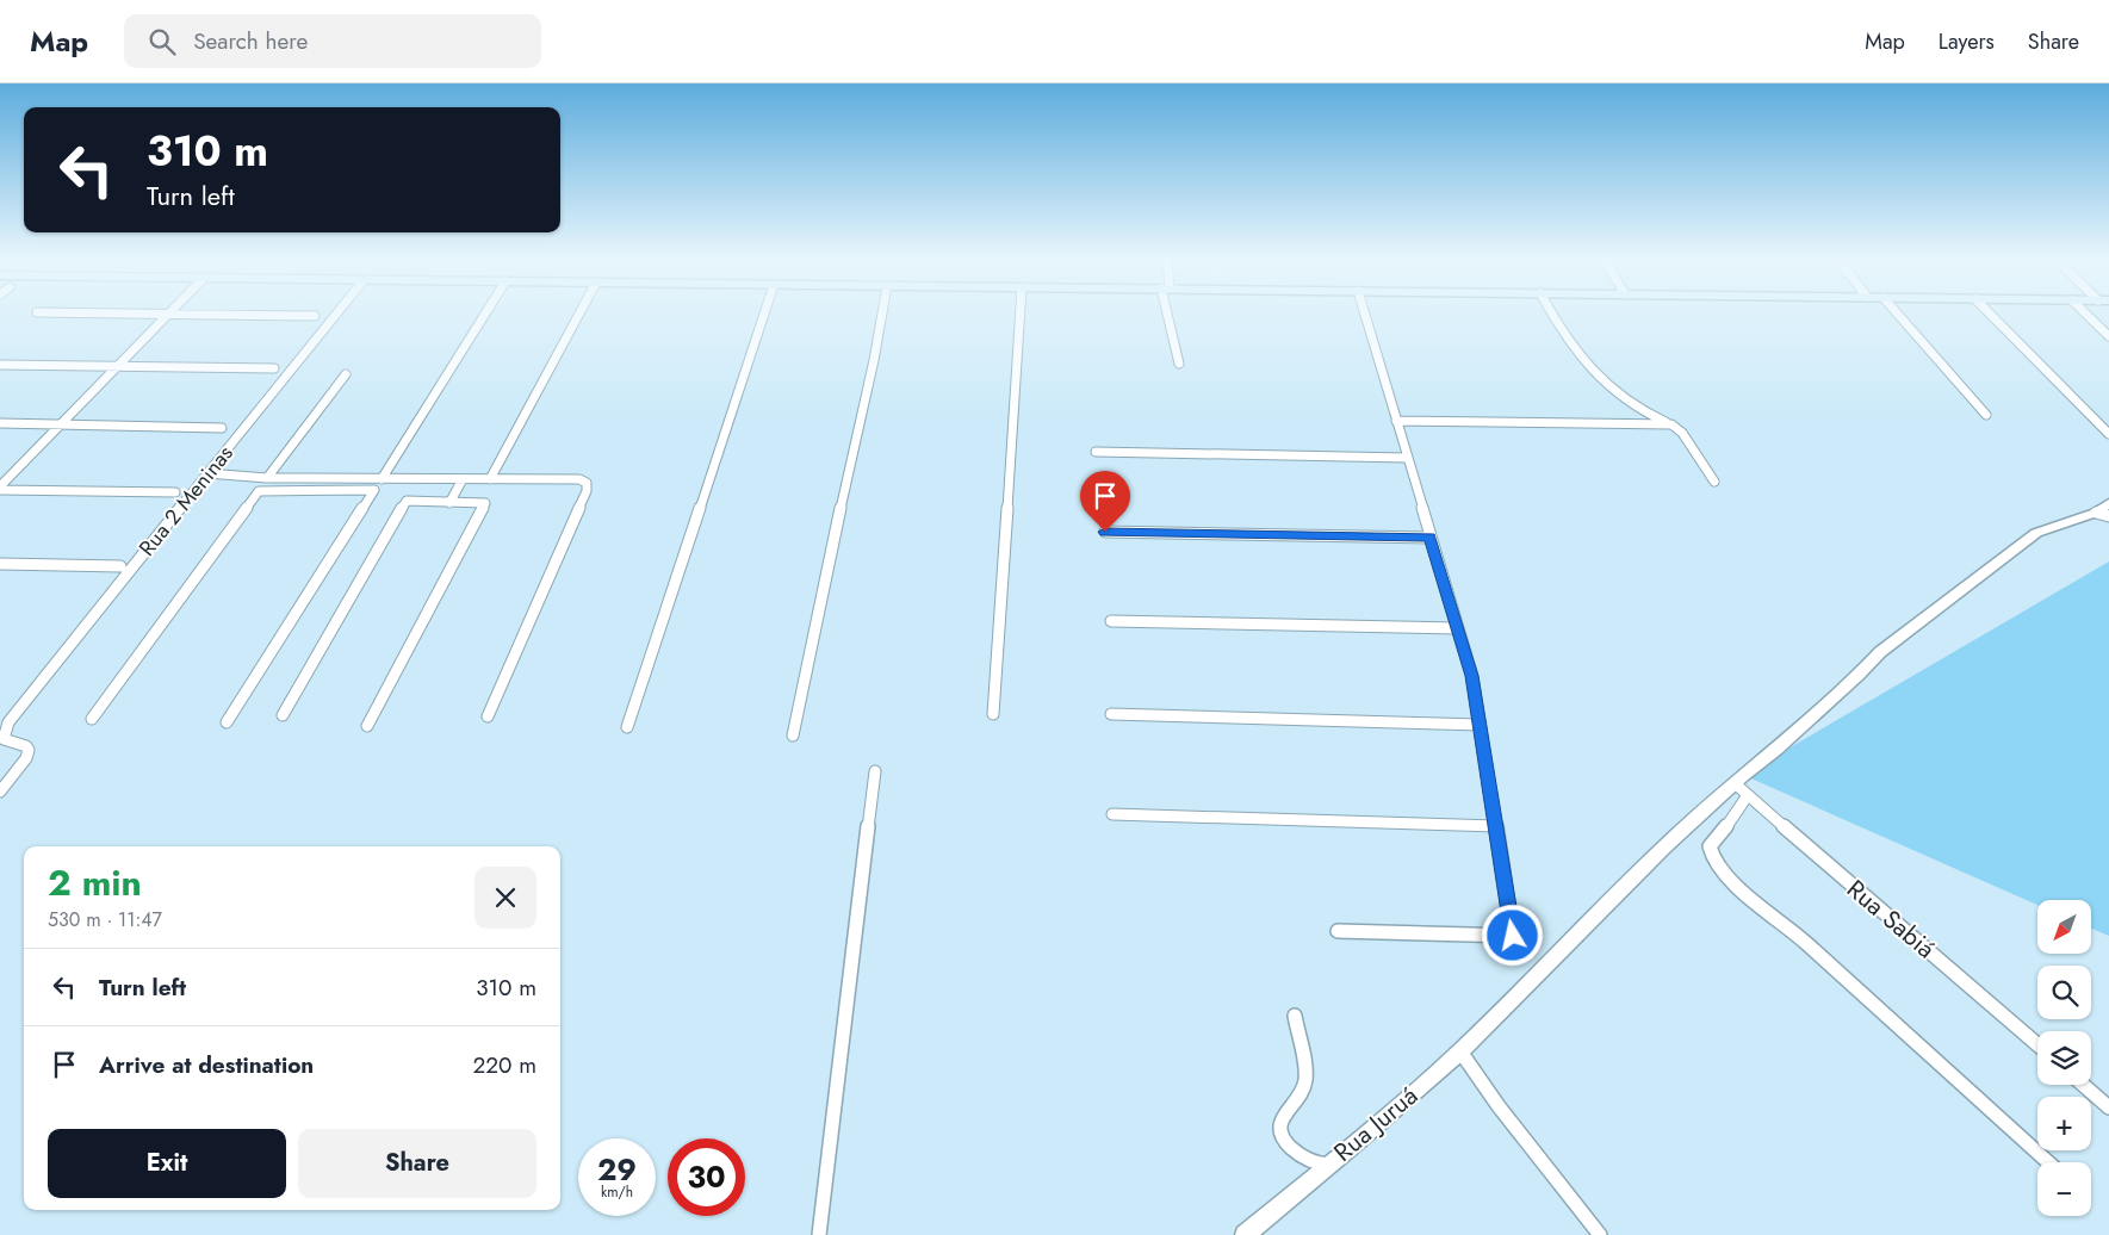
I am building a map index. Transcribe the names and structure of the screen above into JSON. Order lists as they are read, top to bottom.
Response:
{
  "streets": {
    "street": ["Rua 2 Meninas", "Rua Sabiá", "Rua Juruá"]
  },
  "crossings": [
    ["Rua Sabiá", "Rua Juruá"]
  ],
  "north": "bottom left",
  "page": {
    "header": "Map",
    "search": "Search here",
    "nav": ["Map", "Layers", "Share"],
    "turn": ["310 m", "Turn left"],
    "heading": ["2 min", "530 m · 11:47"],
    "map_buttons": ["+", "−"],
    "list": [
      {
        "name": "Turn left",
        "value": "310 m"
      },
      {
        "name": "Arrive at destination",
        "value": "220 m"
      }
    ],
    "buttons": ["Exit", "Share"],
    "speed": "29 km/h",
    "limit": "30"
  }
}
